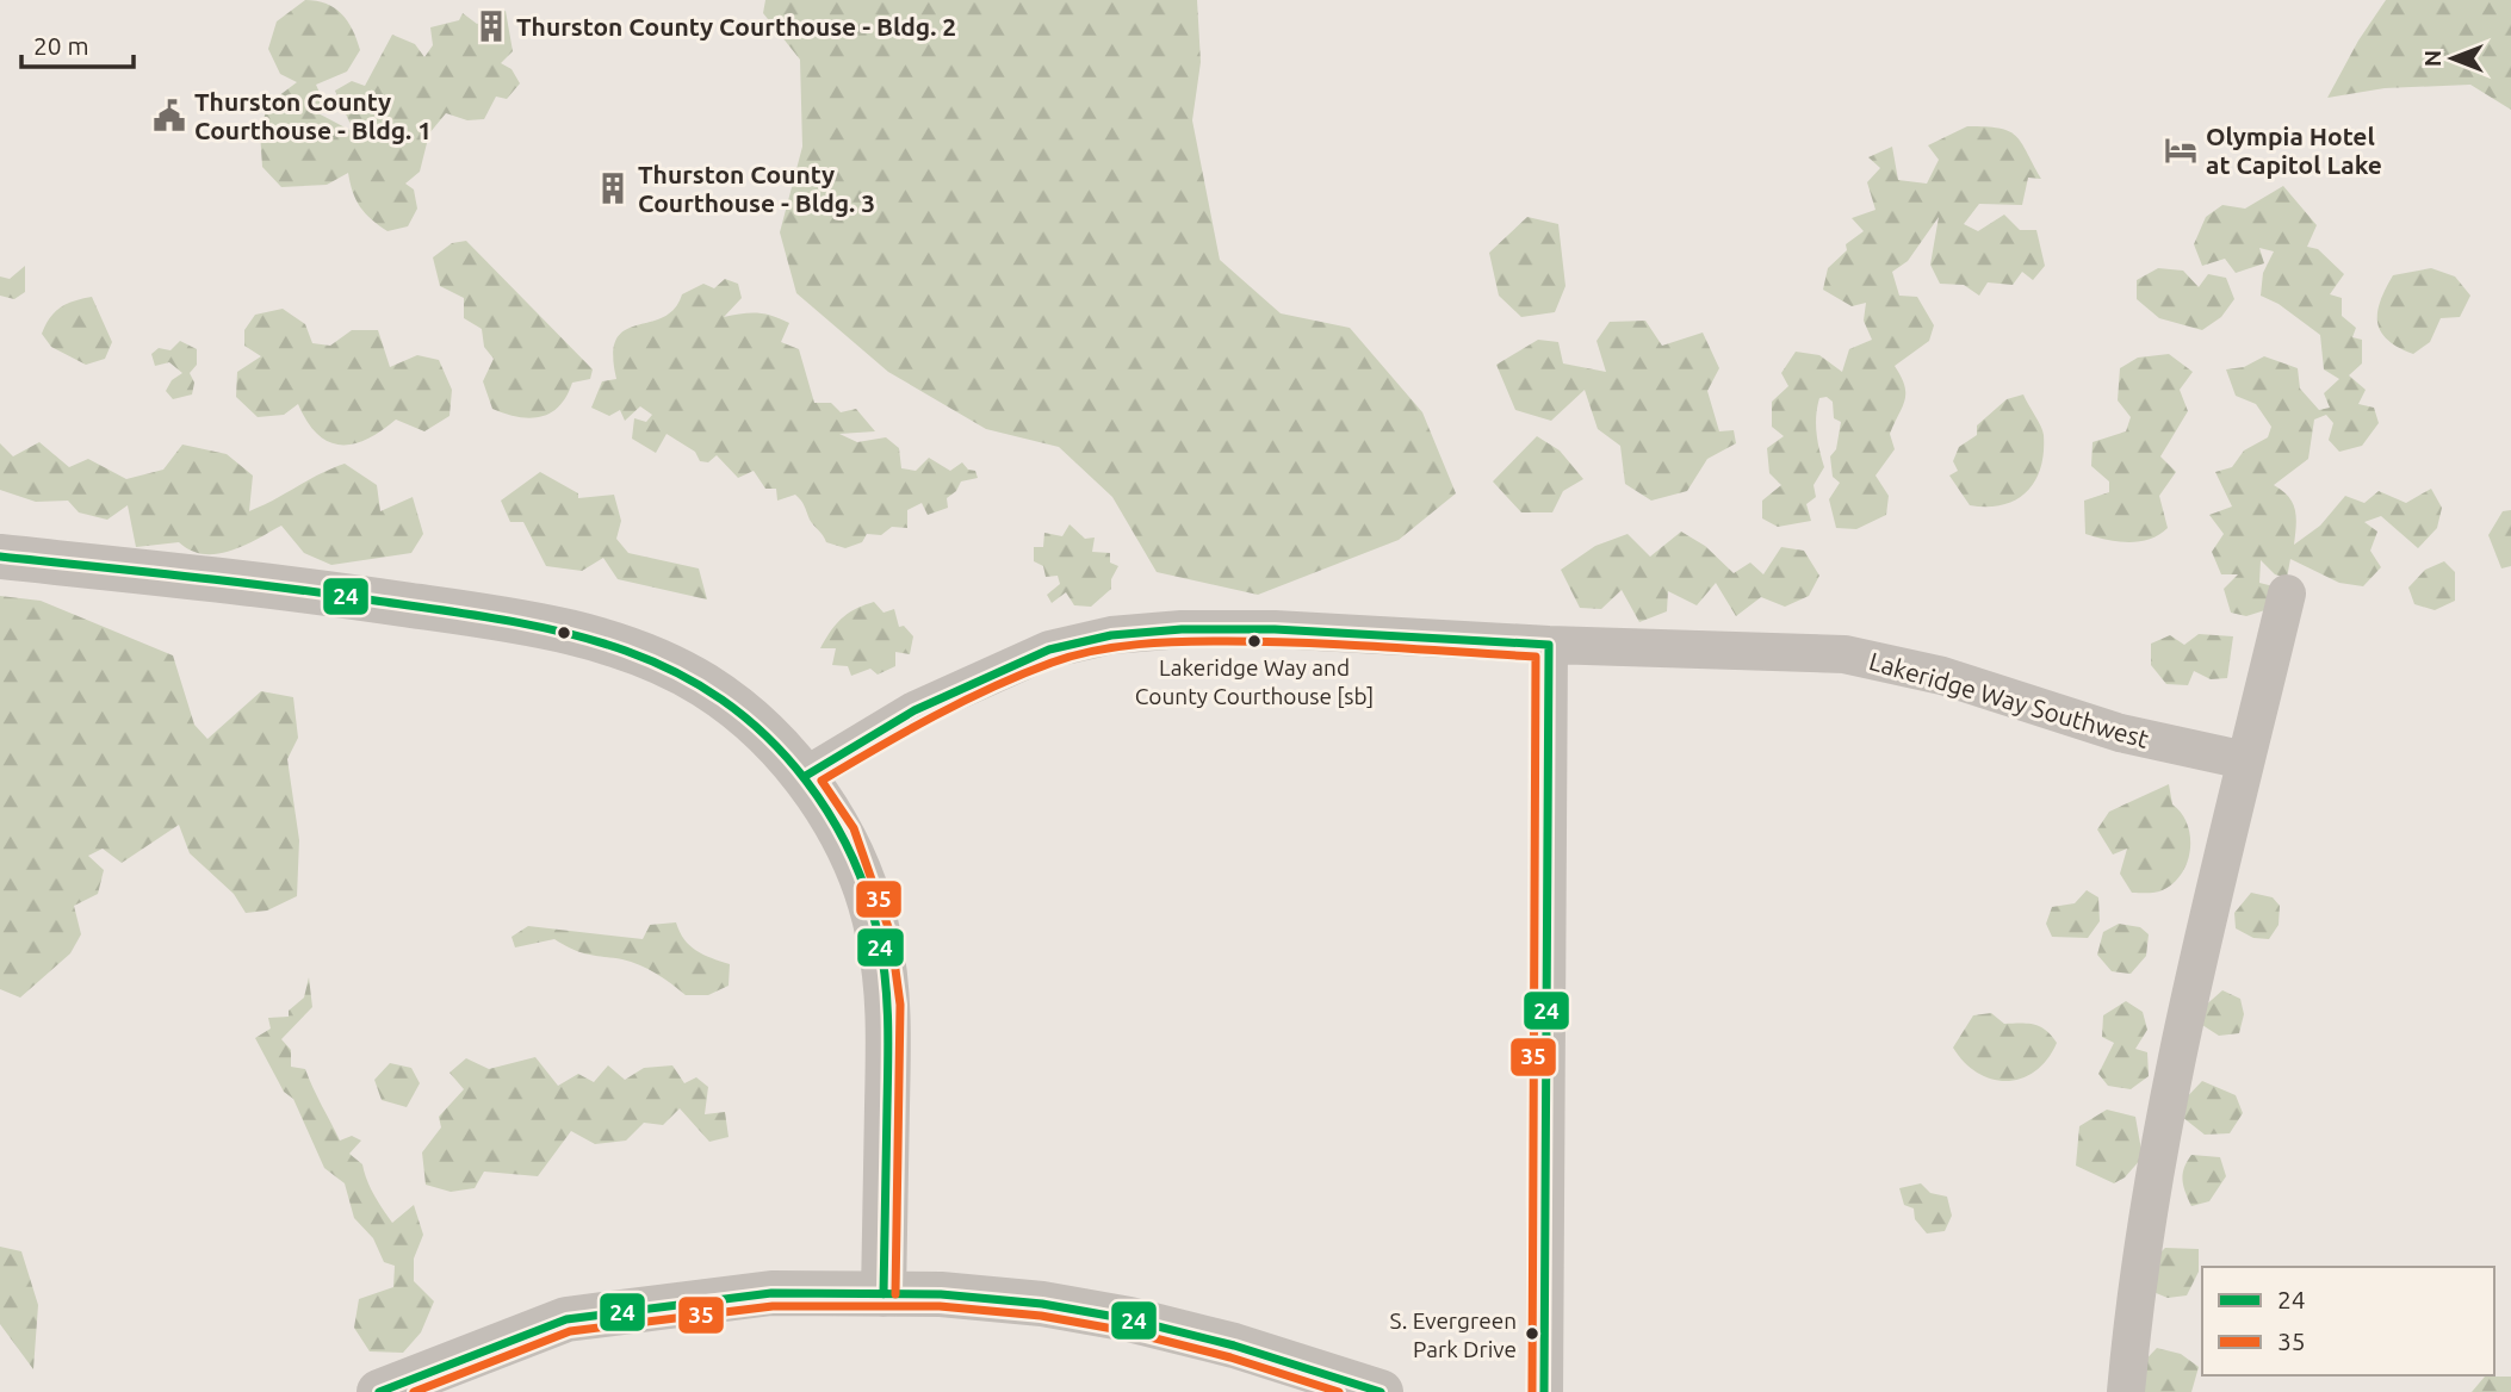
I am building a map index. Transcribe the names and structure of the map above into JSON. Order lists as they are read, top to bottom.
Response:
{
  "streets": {
    "street": ["Lakeridge Way Southwest"]
  },
  "places": {
    "building": ["Thurston County Courthouse - Bldg. 2", "Thurston County Courthouse - Bldg. 3"],
    "public building": ["Thurston County Courthouse - Bldg. 1"],
    "hotel": ["Olympia Hotel at Capitol Lake"],
    "other": ["Lakeridge Way and County Courthouse [sb]", "S. Evergreen Park Drive"]
  },
  "lines": ["transit line 24", "transit line 35"],
  "legend": ["24", "35"],
  "scale_bar": "20 m",
  "north": "left"
}
